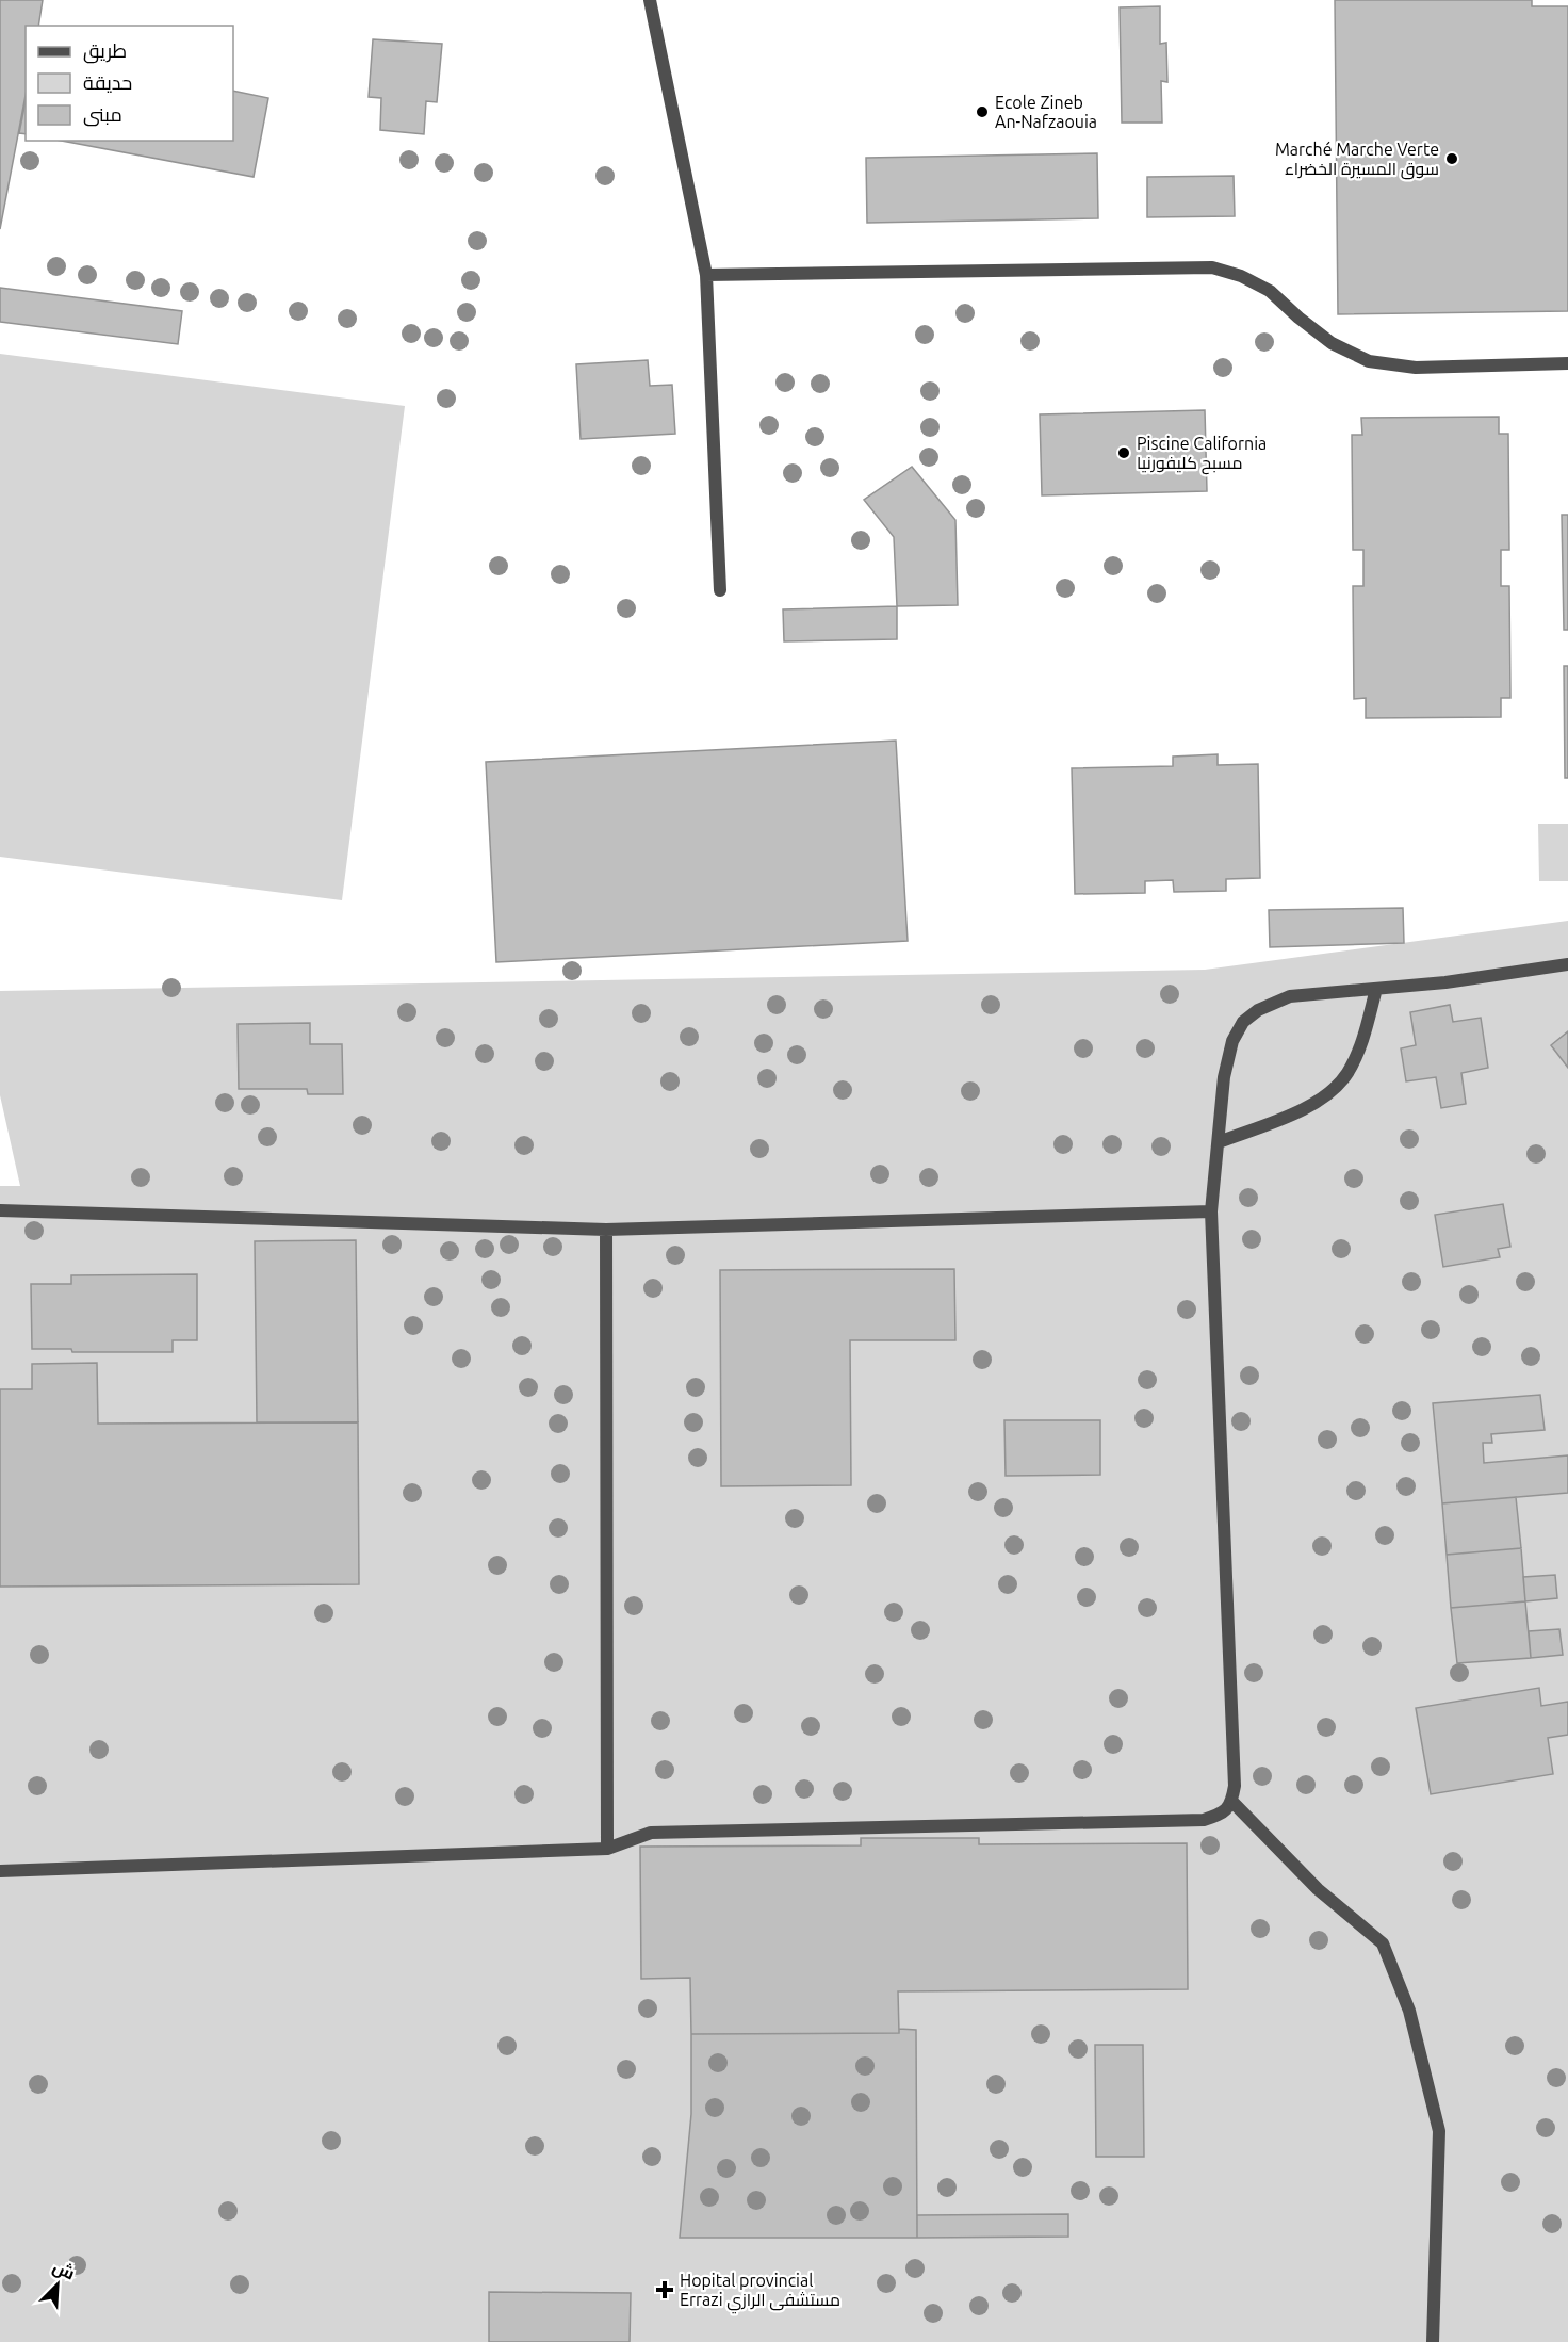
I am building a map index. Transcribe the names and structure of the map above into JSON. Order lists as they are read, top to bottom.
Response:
{
  "places": {
    "other": ["Ecole Zineb An-Nafzaouia", "Marché Marche Verte سوق المسيرة الخضراء", "Piscine California مسبح كليفورنيا"],
    "health": ["Hopital provincial Errazi مستشفى الرازي"]
  },
  "legend": ["طريق", "حديقة", "مبنى"],
  "north": "top right"
}
